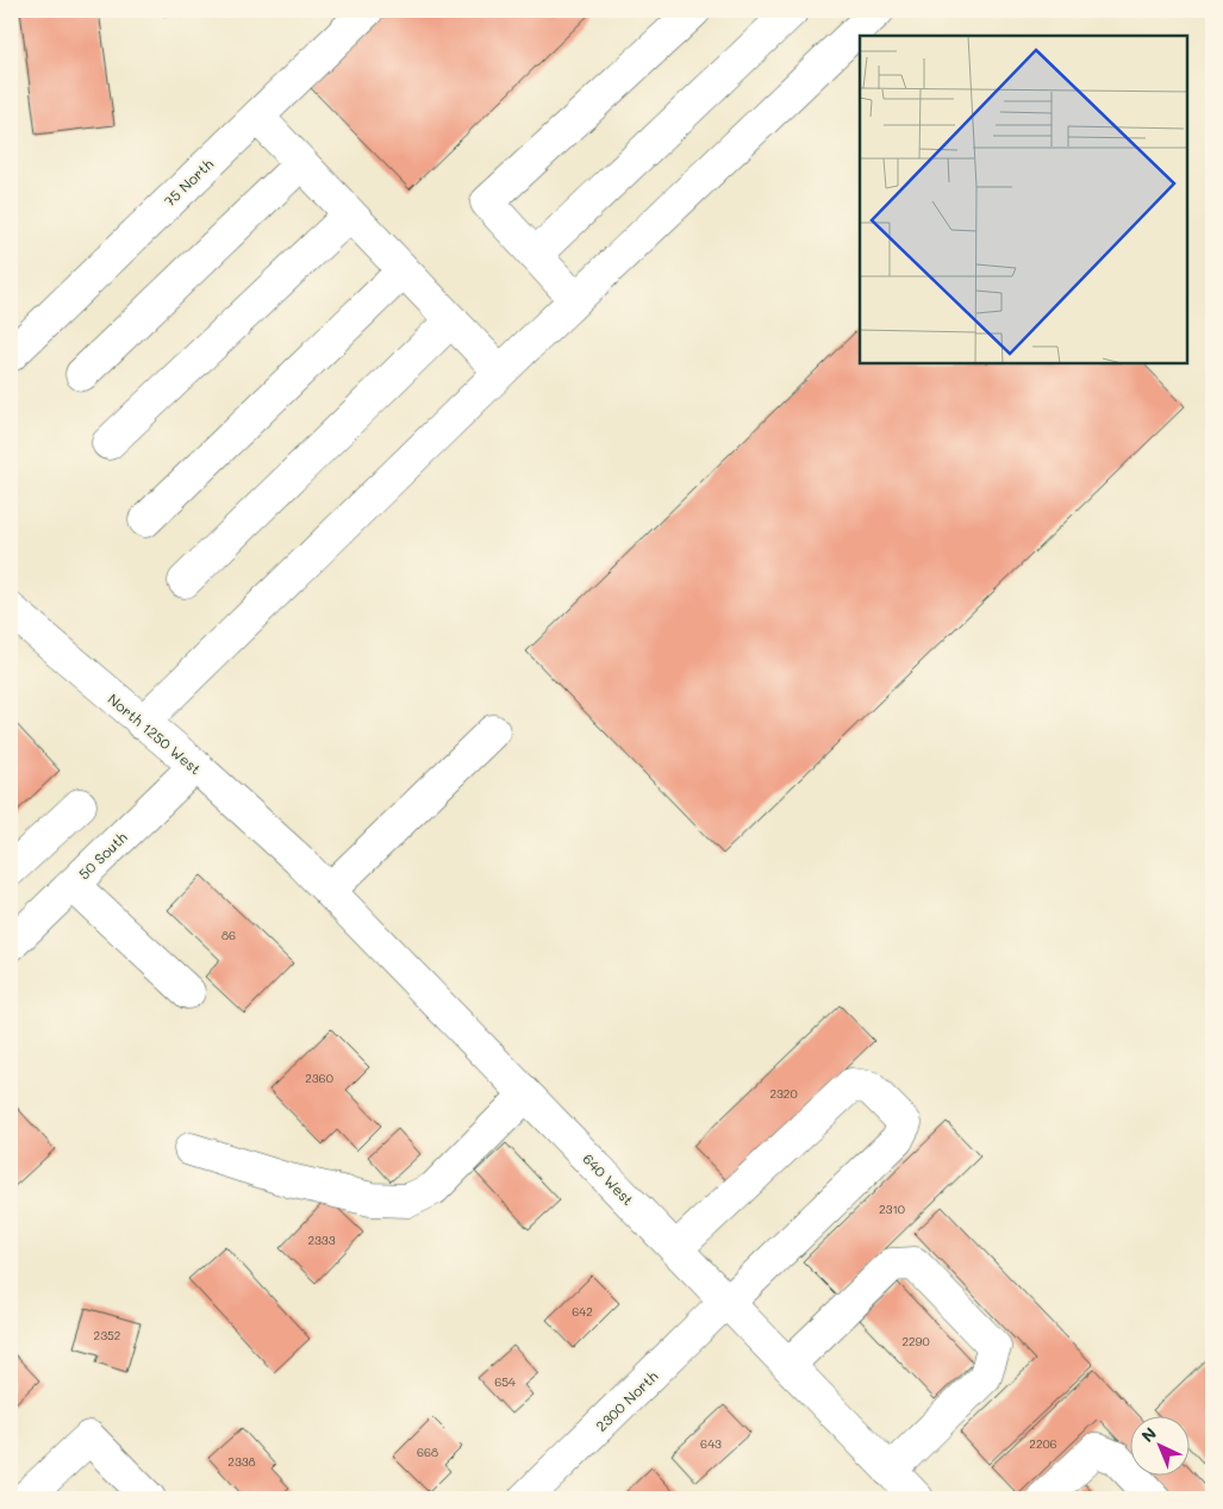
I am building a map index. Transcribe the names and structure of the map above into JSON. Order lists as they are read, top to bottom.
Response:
{
  "streets": {
    "street": [
      "75 North",
      "North 1250 West",
      "50 South",
      "640 West",
      "2300 North"
    ]
  },
  "crossings": [
    ["North 1250 West", "50 South"],
    ["North 1250 West", "640 West"],
    ["640 West", "2300 North"]
  ],
  "house_numbers": [
    "86",
    "2360",
    "2320",
    "2310",
    "2333",
    "642",
    "2352",
    "2290",
    "654",
    "643",
    "2206",
    "668",
    "2338"
  ],
  "north": "top left"
}
